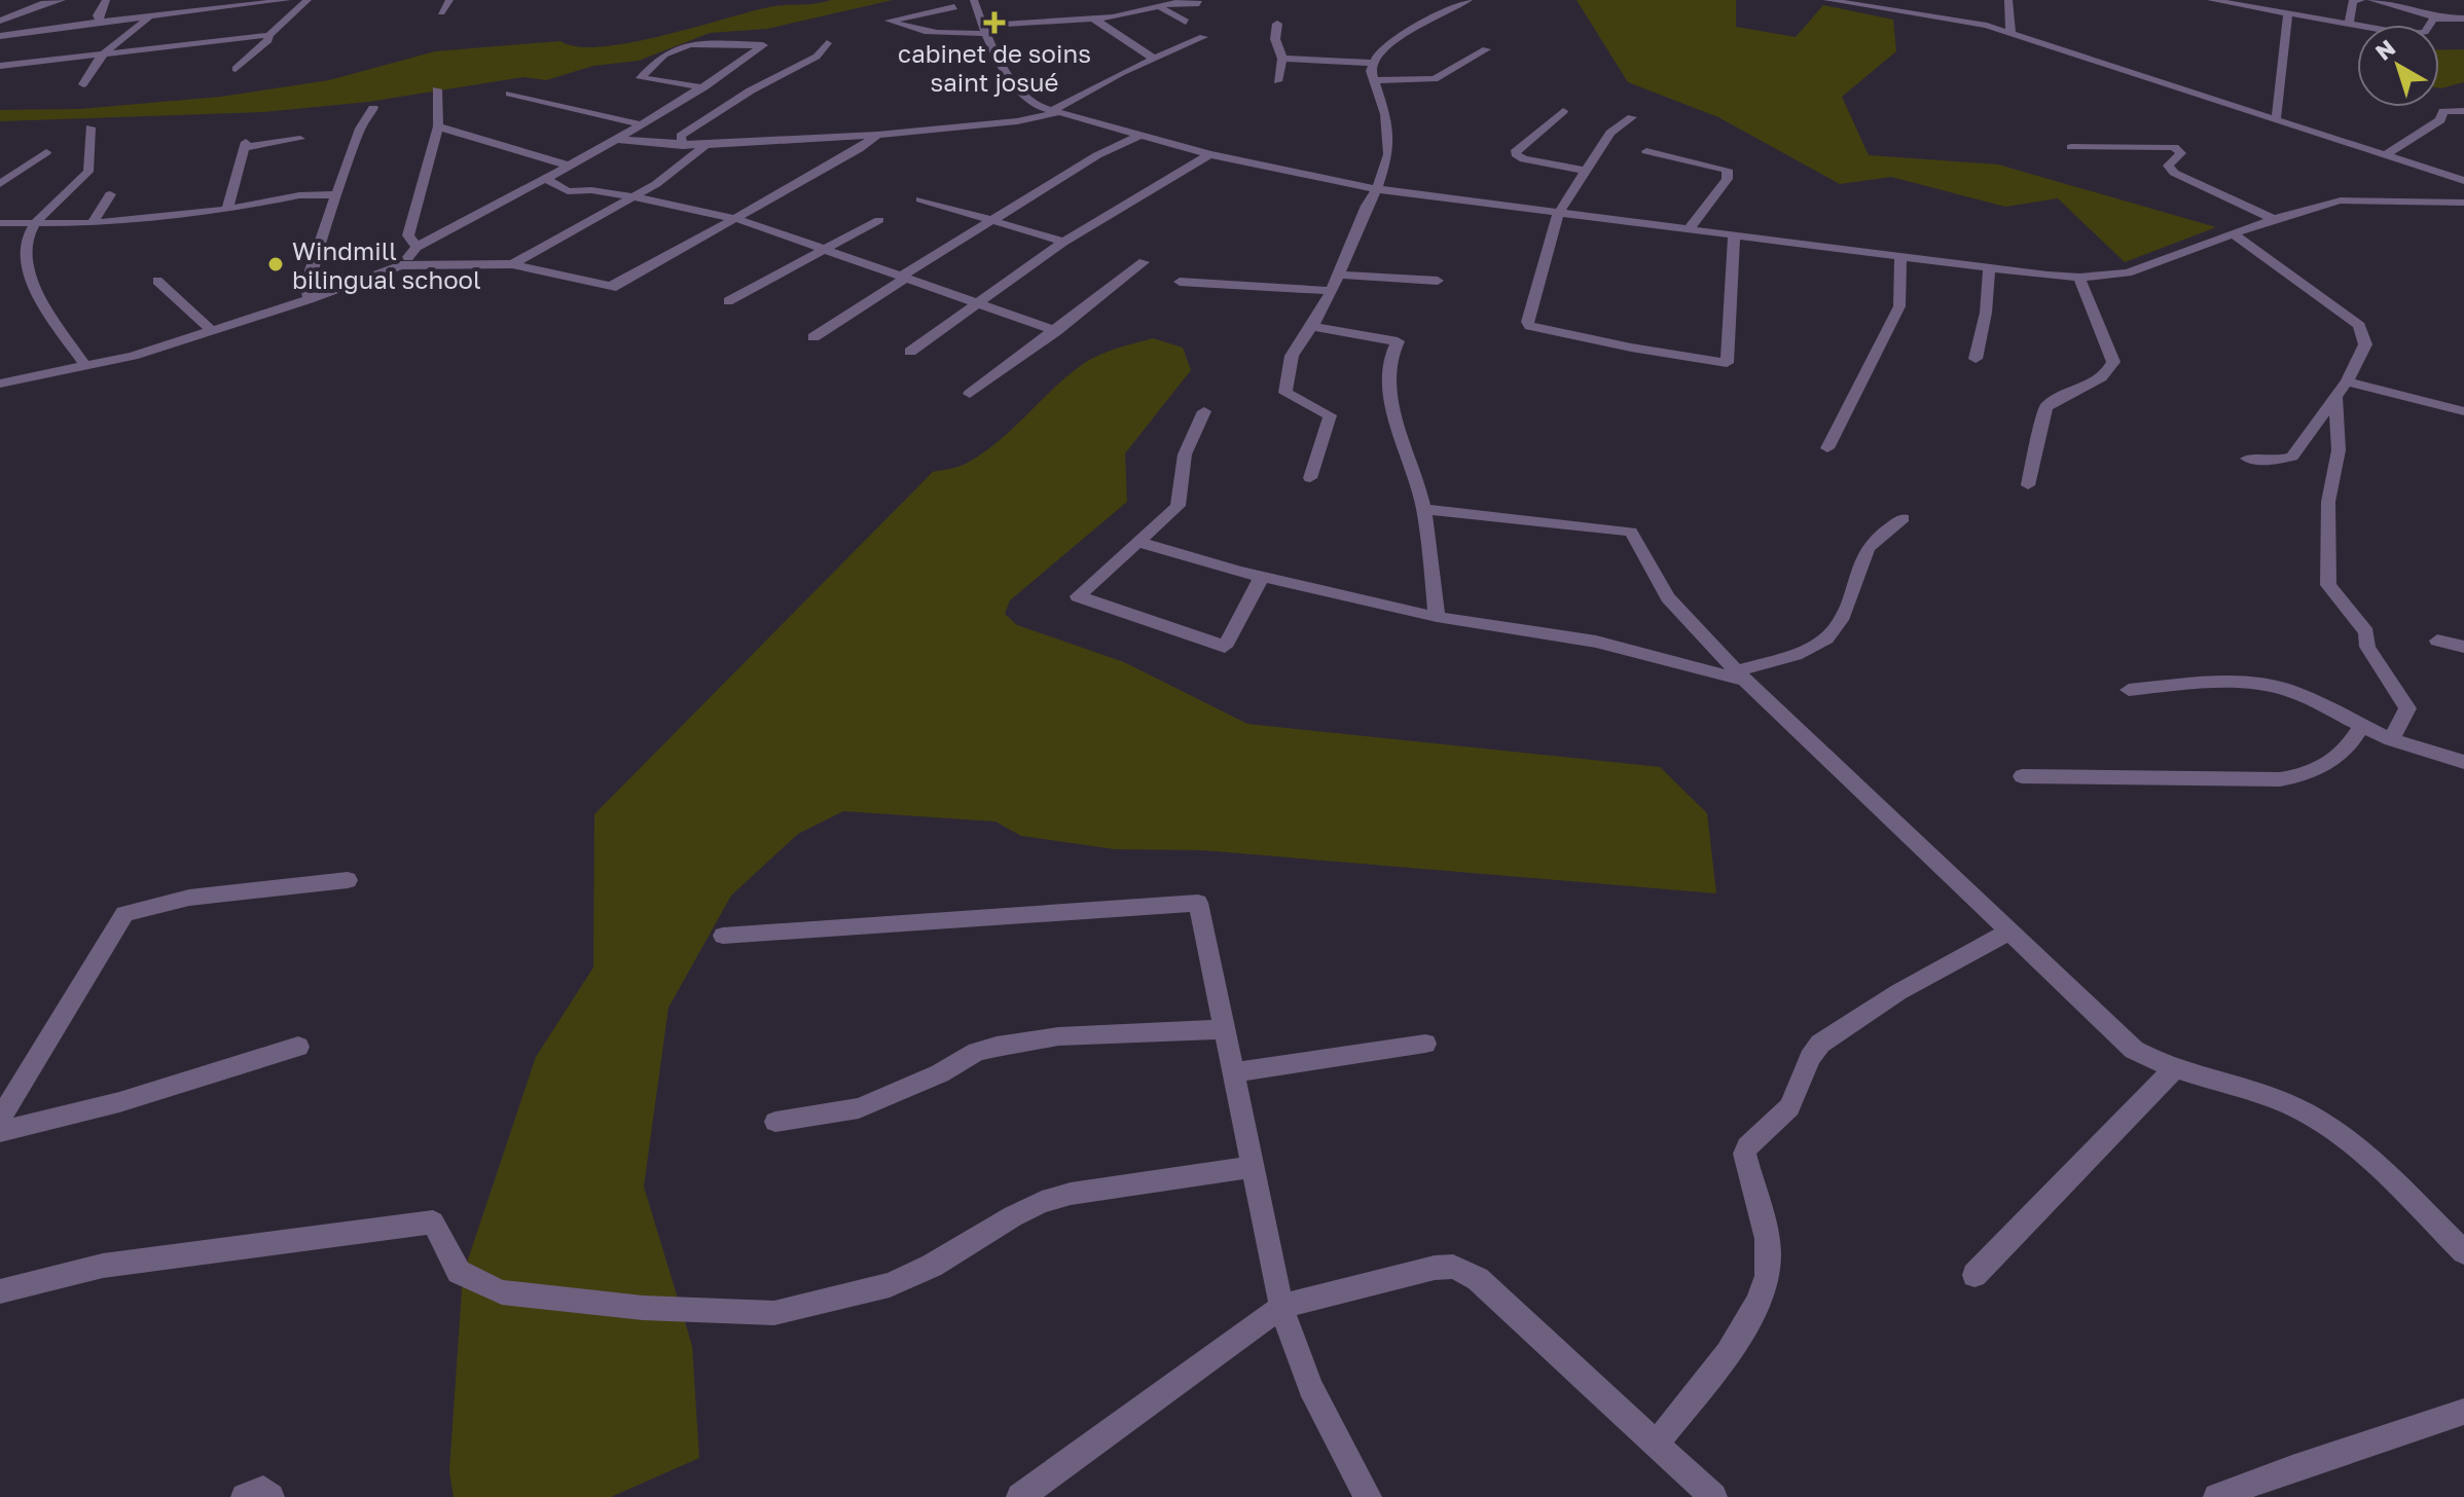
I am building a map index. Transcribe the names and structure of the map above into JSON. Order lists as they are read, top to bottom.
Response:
{
  "places": {
    "health": ["cabinet de soins saint josué"],
    "other": ["Windmill bilingual school"]
  },
  "north": "top left"
}
